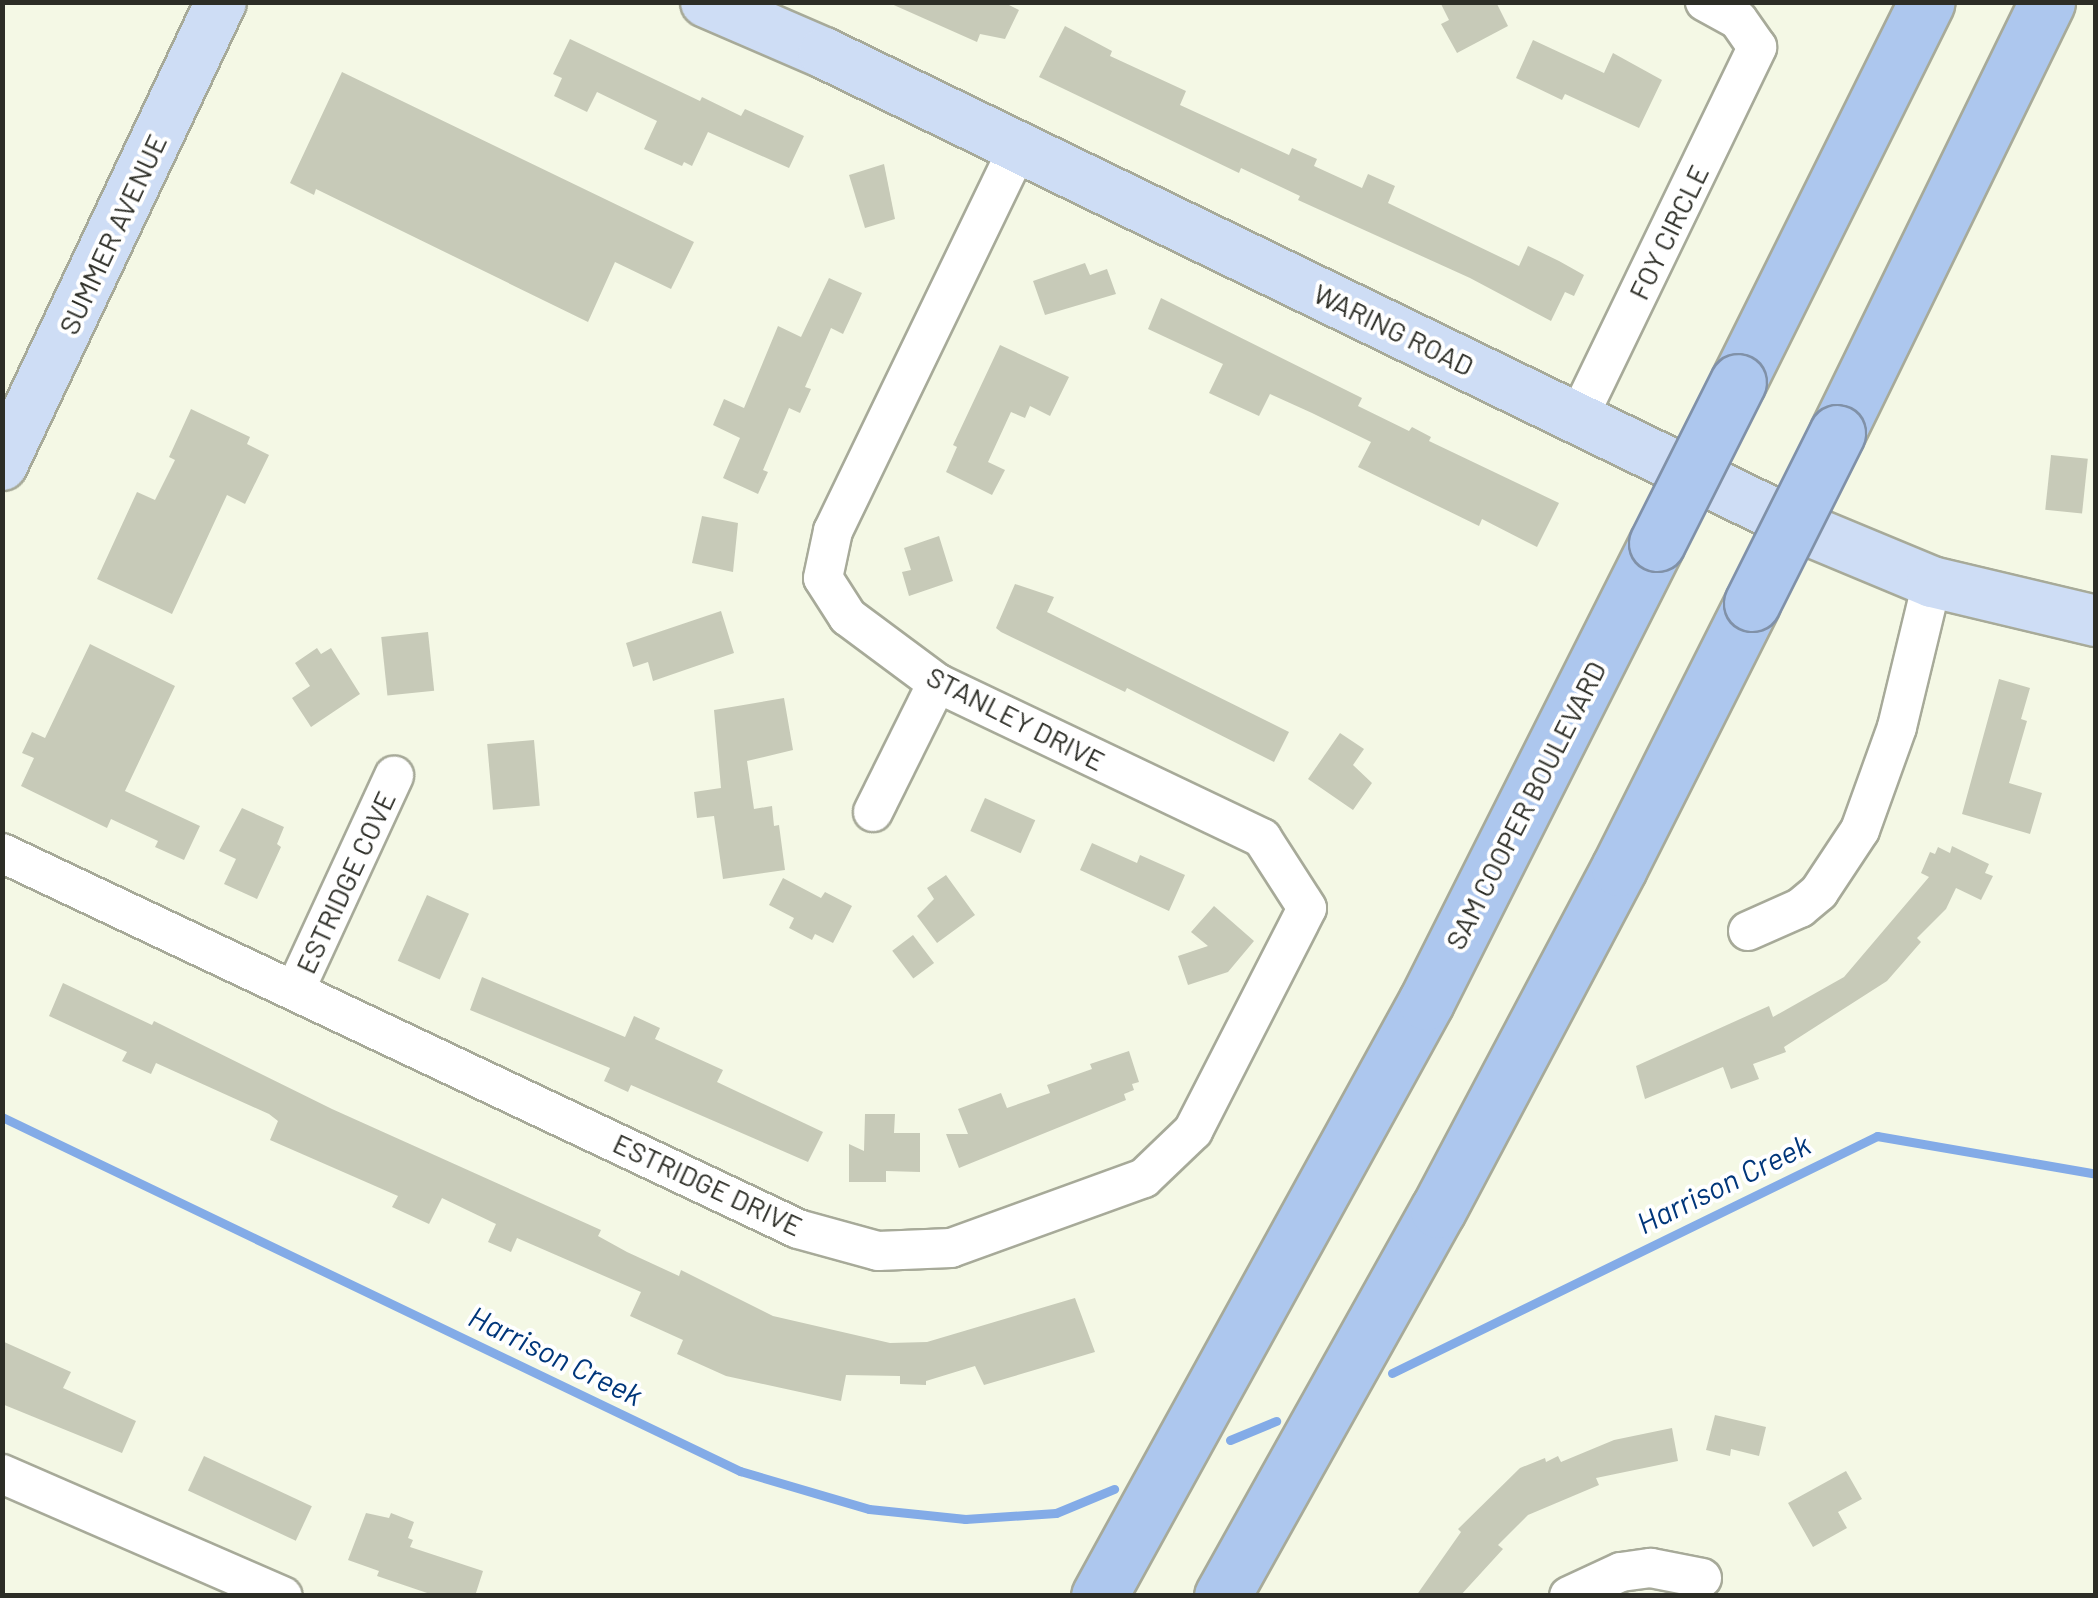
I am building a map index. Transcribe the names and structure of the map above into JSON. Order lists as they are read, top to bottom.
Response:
{
  "streets": {
    "highway": ["SAM COOPER BOULEVARD"],
    "main road": ["SUMMER AVENUE", "WARING ROAD"],
    "street": [
      "FOY CIRCLE",
      "STANLEY DRIVE",
      "ESTRIDGE COVE",
      "ESTRIDGE DRIVE"
    ]
  },
  "crossings": [
    ["FOY CIRCLE", "WARING ROAD"],
    ["WARING ROAD", "STANLEY DRIVE"],
    ["STANLEY DRIVE", "ESTRIDGE DRIVE"],
    ["ESTRIDGE COVE", "ESTRIDGE DRIVE"]
  ],
  "water": ["Harrison Creek"]
}
